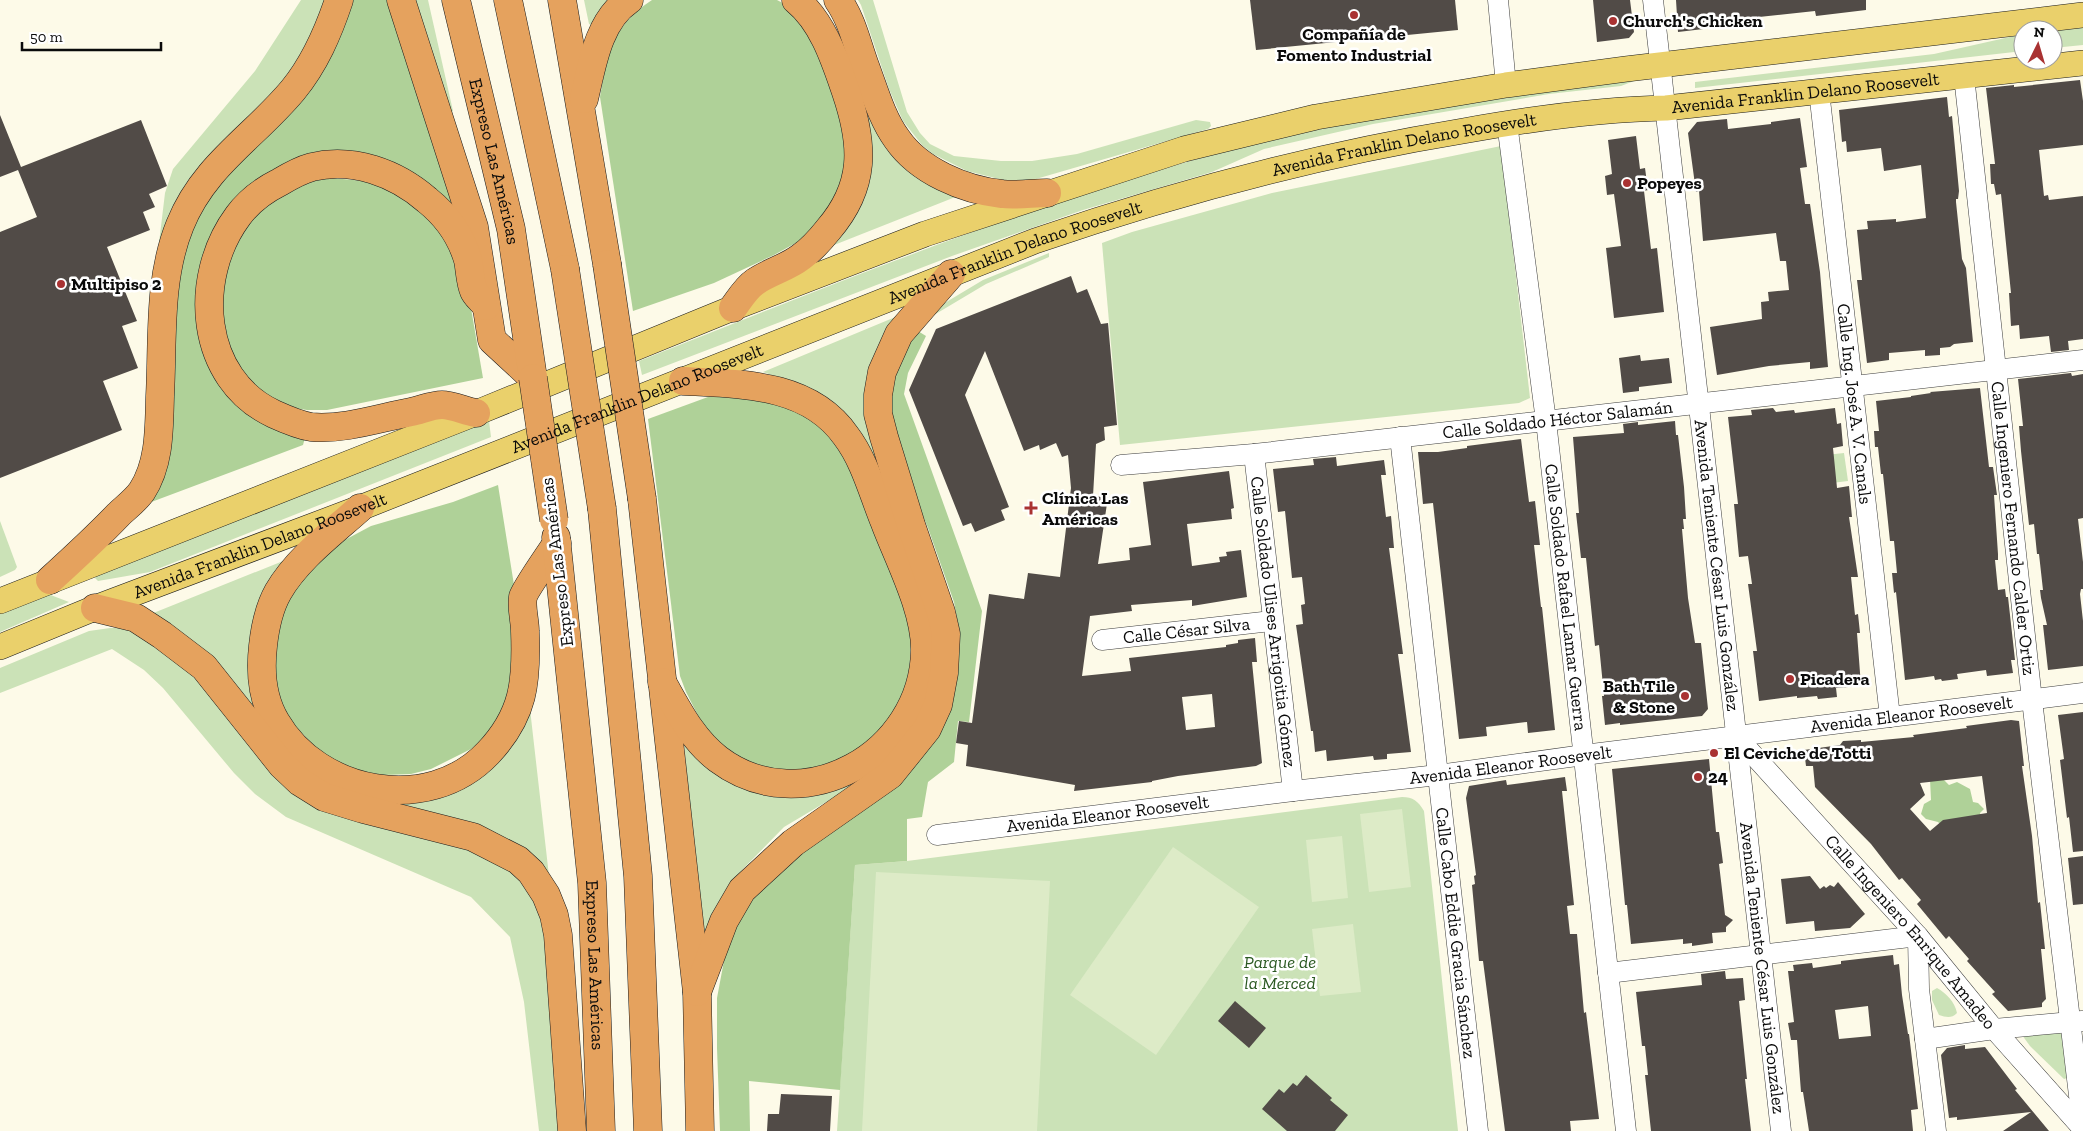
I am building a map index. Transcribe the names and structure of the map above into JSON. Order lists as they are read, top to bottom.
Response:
{
  "streets": {
    "highway": ["Expreso Las Américas"],
    "main road": ["Avenida Franklin Delano Roosevelt"],
    "street": [
      "Calle Ing. José A. V. Canals",
      "Calle Soldado Héctor Salamán",
      "Calle Ingeniero Fernando Calder Ortiz",
      "Avenida Teniente César Luis González",
      "Calle Soldado Rafael Lamar Guerra",
      "Calle Soldado Ulises Arrigoitia Gómez",
      "Calle César Silva",
      "Avenida Eleanor Roosevelt",
      "Calle Ingeniero Enrique Amadeo",
      "Calle Cabo Eddie Gracia Sánchez"
    ]
  },
  "crossings": [
    ["Avenida Franklin Delano Roosevelt", "Calle Ing. José A. V. Canals"],
    ["Avenida Franklin Delano Roosevelt", "Calle Ingeniero Fernando Calder Ortiz"],
    ["Avenida Franklin Delano Roosevelt", "Avenida Teniente César Luis González"],
    ["Avenida Franklin Delano Roosevelt", "Calle Soldado Rafael Lamar Guerra"],
    ["Calle Ing. José A. V. Canals", "Calle Soldado Héctor Salamán"],
    ["Calle Ing. José A. V. Canals", "Avenida Eleanor Roosevelt"],
    ["Calle Soldado Héctor Salamán", "Calle Ingeniero Fernando Calder Ortiz"],
    ["Calle Soldado Héctor Salamán", "Avenida Teniente César Luis González"],
    ["Calle Soldado Héctor Salamán", "Calle Soldado Rafael Lamar Guerra"],
    ["Calle Soldado Héctor Salamán", "Calle Soldado Ulises Arrigoitia Gómez"],
    ["Calle Soldado Héctor Salamán", "Calle Cabo Eddie Gracia Sánchez"],
    ["Calle Ingeniero Fernando Calder Ortiz", "Avenida Eleanor Roosevelt"],
    ["Calle Ingeniero Fernando Calder Ortiz", "Calle Ingeniero Enrique Amadeo"],
    ["Avenida Teniente César Luis González", "Avenida Eleanor Roosevelt"],
    ["Avenida Teniente César Luis González", "Calle Ingeniero Enrique Amadeo"],
    ["Calle Soldado Rafael Lamar Guerra", "Avenida Eleanor Roosevelt"],
    ["Calle Soldado Ulises Arrigoitia Gómez", "Calle César Silva"],
    ["Calle Soldado Ulises Arrigoitia Gómez", "Avenida Eleanor Roosevelt"],
    ["Avenida Eleanor Roosevelt", "Calle Ingeniero Enrique Amadeo"],
    ["Avenida Eleanor Roosevelt", "Calle Cabo Eddie Gracia Sánchez"]
  ],
  "parks": ["Parque de la Merced"],
  "places": {
    "other": [
      "Compañía de Fomento Industrial",
      "Church's Chicken",
      "Popeyes",
      "Multipiso 2",
      "Picadera",
      "Bath Tile & Stone",
      "El Ceviche de Totti",
      "24"
    ],
    "health": ["Clínica Las Américas"]
  },
  "scale_bar": "50 m",
  "north": "top"
}
